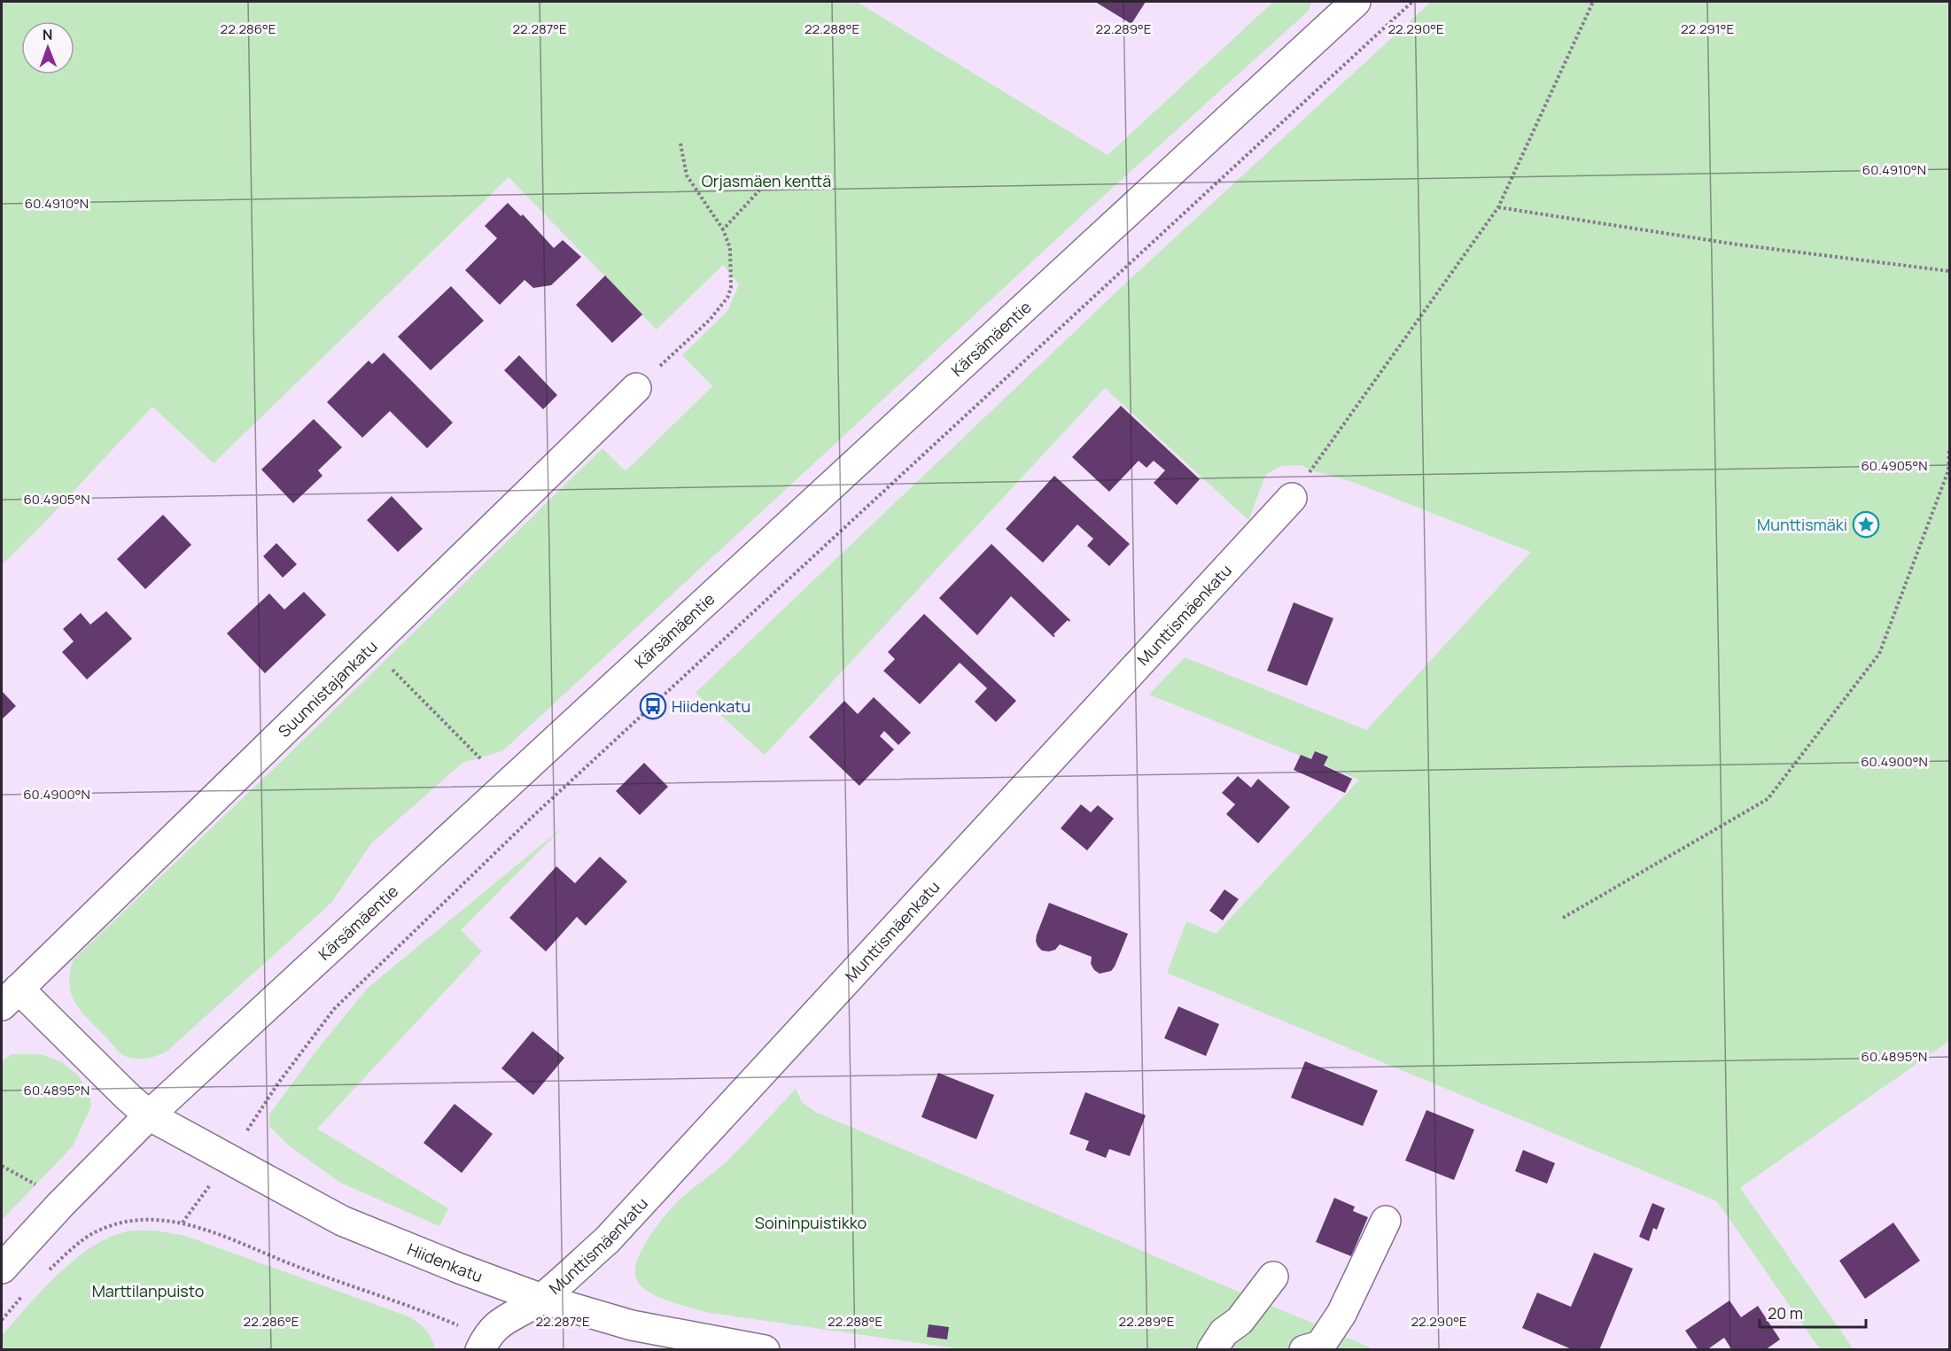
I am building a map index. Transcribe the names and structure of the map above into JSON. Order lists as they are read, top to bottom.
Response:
{
  "streets": {
    "street": [
      "Kärsämäentie",
      "Munttismäenkatu",
      "Suunnistajankatu",
      "Hiidenkatu"
    ]
  },
  "crossings": [
    ["Kärsämäentie", "Suunnistajankatu"],
    ["Kärsämäentie", "Hiidenkatu"],
    ["Munttismäenkatu", "Hiidenkatu"],
    ["Suunnistajankatu", "Hiidenkatu"]
  ],
  "parks": ["Orjasmäen kenttä", "Soininpuistikko", "Marttilanpuisto"],
  "places": {
    "place": ["Munttismäki"],
    "bus stop": ["Hiidenkatu"]
  },
  "scale_bar": "20 m",
  "north": "top",
  "coordinates": [
    "22.286°E",
    "22.287°E",
    "22.288°E",
    "22.289°E",
    "22.290°E",
    "22.291°E",
    "60.4910°N",
    "60.4905°N",
    "60.4900°N",
    "60.4895°N"
  ]
}
